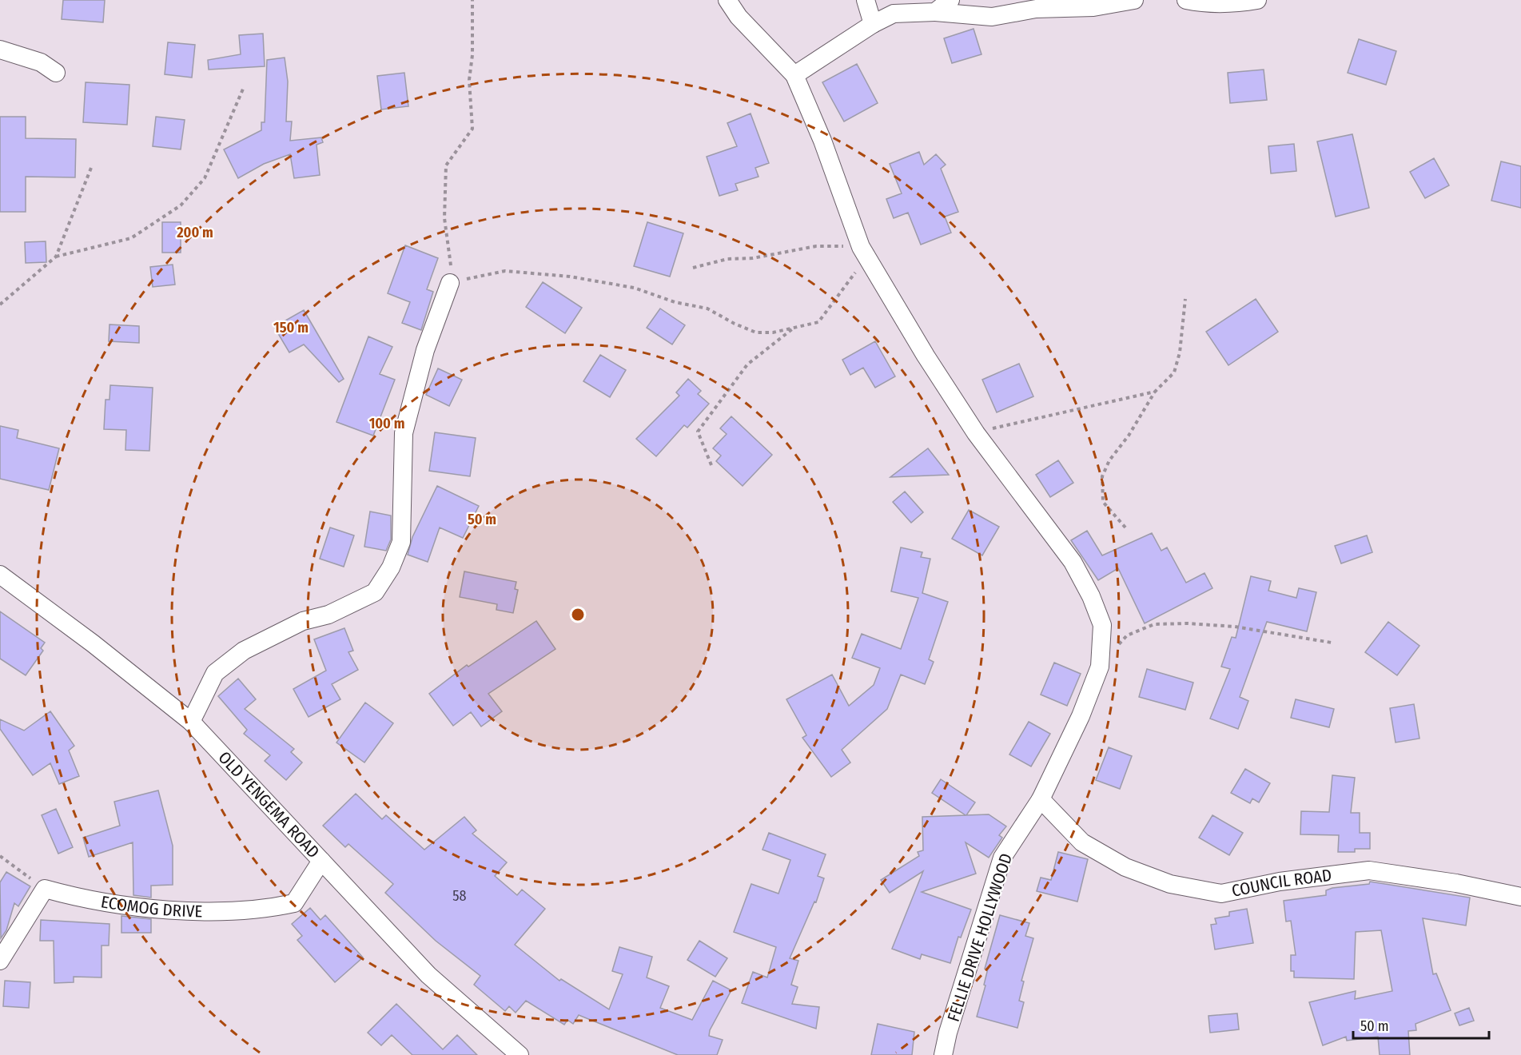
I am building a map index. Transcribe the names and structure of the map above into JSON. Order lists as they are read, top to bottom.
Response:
{
  "streets": {
    "street": [
      "OLD YENGEMA ROAD",
      "COUNCIL ROAD",
      "ECOMOG DRIVE",
      "FELLIE DRIVE HOLLYWOOD"
    ]
  },
  "crossings": [
    ["OLD YENGEMA ROAD", "ECOMOG DRIVE"],
    ["COUNCIL ROAD", "FELLIE DRIVE HOLLYWOOD"]
  ],
  "house_numbers": ["58"],
  "scale_bar": "50 m",
  "rings": [
    "200 m",
    "150 m",
    "100 m",
    "50 m"
  ]
}
